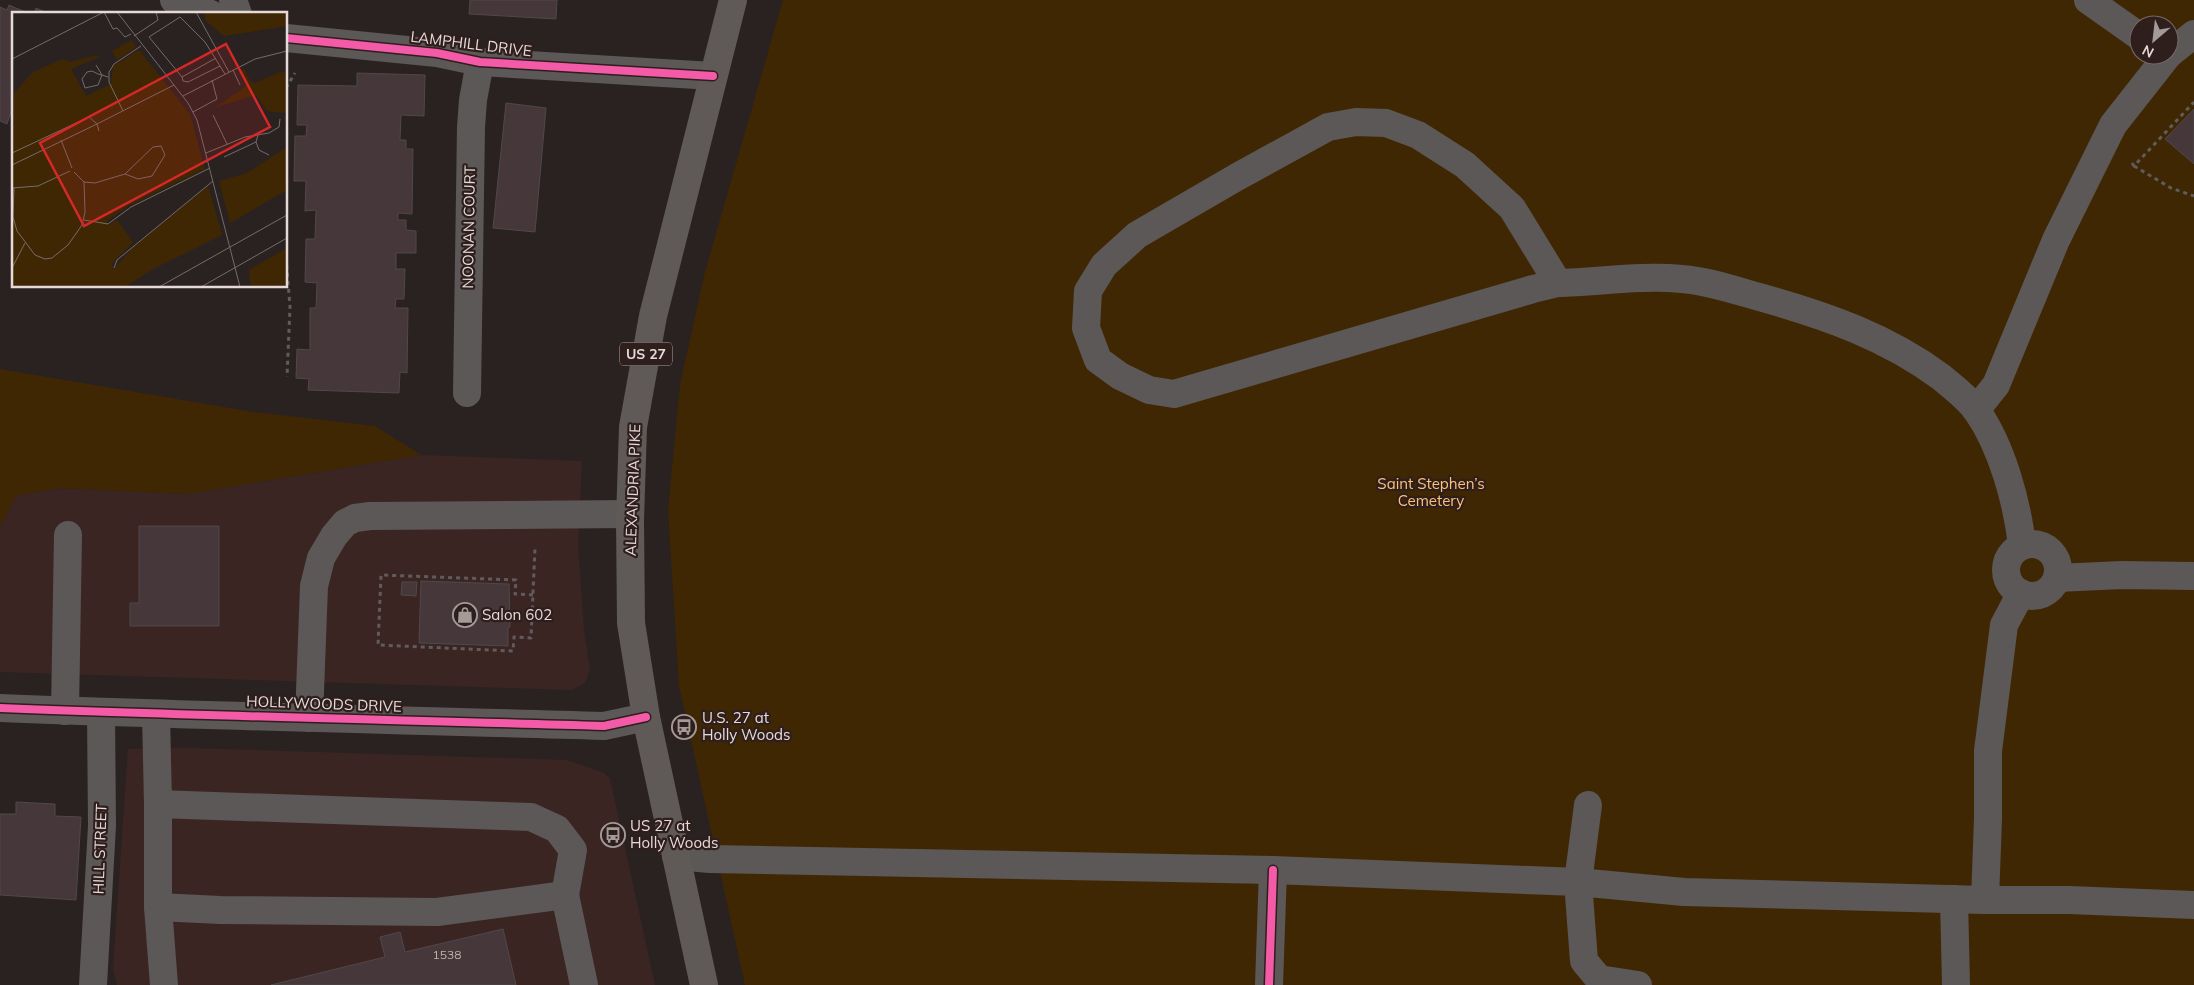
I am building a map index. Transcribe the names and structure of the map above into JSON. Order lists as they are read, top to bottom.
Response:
{
  "streets": {
    "main road": ["US 27", "ALEXANDRIA PIKE"],
    "street": [
      "LAMPHILL DRIVE",
      "NOONAN COURT",
      "HOLLYWOODS DRIVE",
      "HILL STREET"
    ]
  },
  "crossings": [
    ["LAMPHILL DRIVE", "NOONAN COURT"],
    ["LAMPHILL DRIVE", "ALEXANDRIA PIKE"],
    ["ALEXANDRIA PIKE", "HOLLYWOODS DRIVE"],
    ["HOLLYWOODS DRIVE", "HILL STREET"]
  ],
  "parks": ["Saint Stephen’s Cemetery"],
  "places": {
    "shop": ["Salon 602"],
    "bus stop": ["U.S. 27 at Holly Woods", "US 27 at Holly Woods"]
  },
  "house_numbers": ["1538"],
  "north": "bottom left"
}
